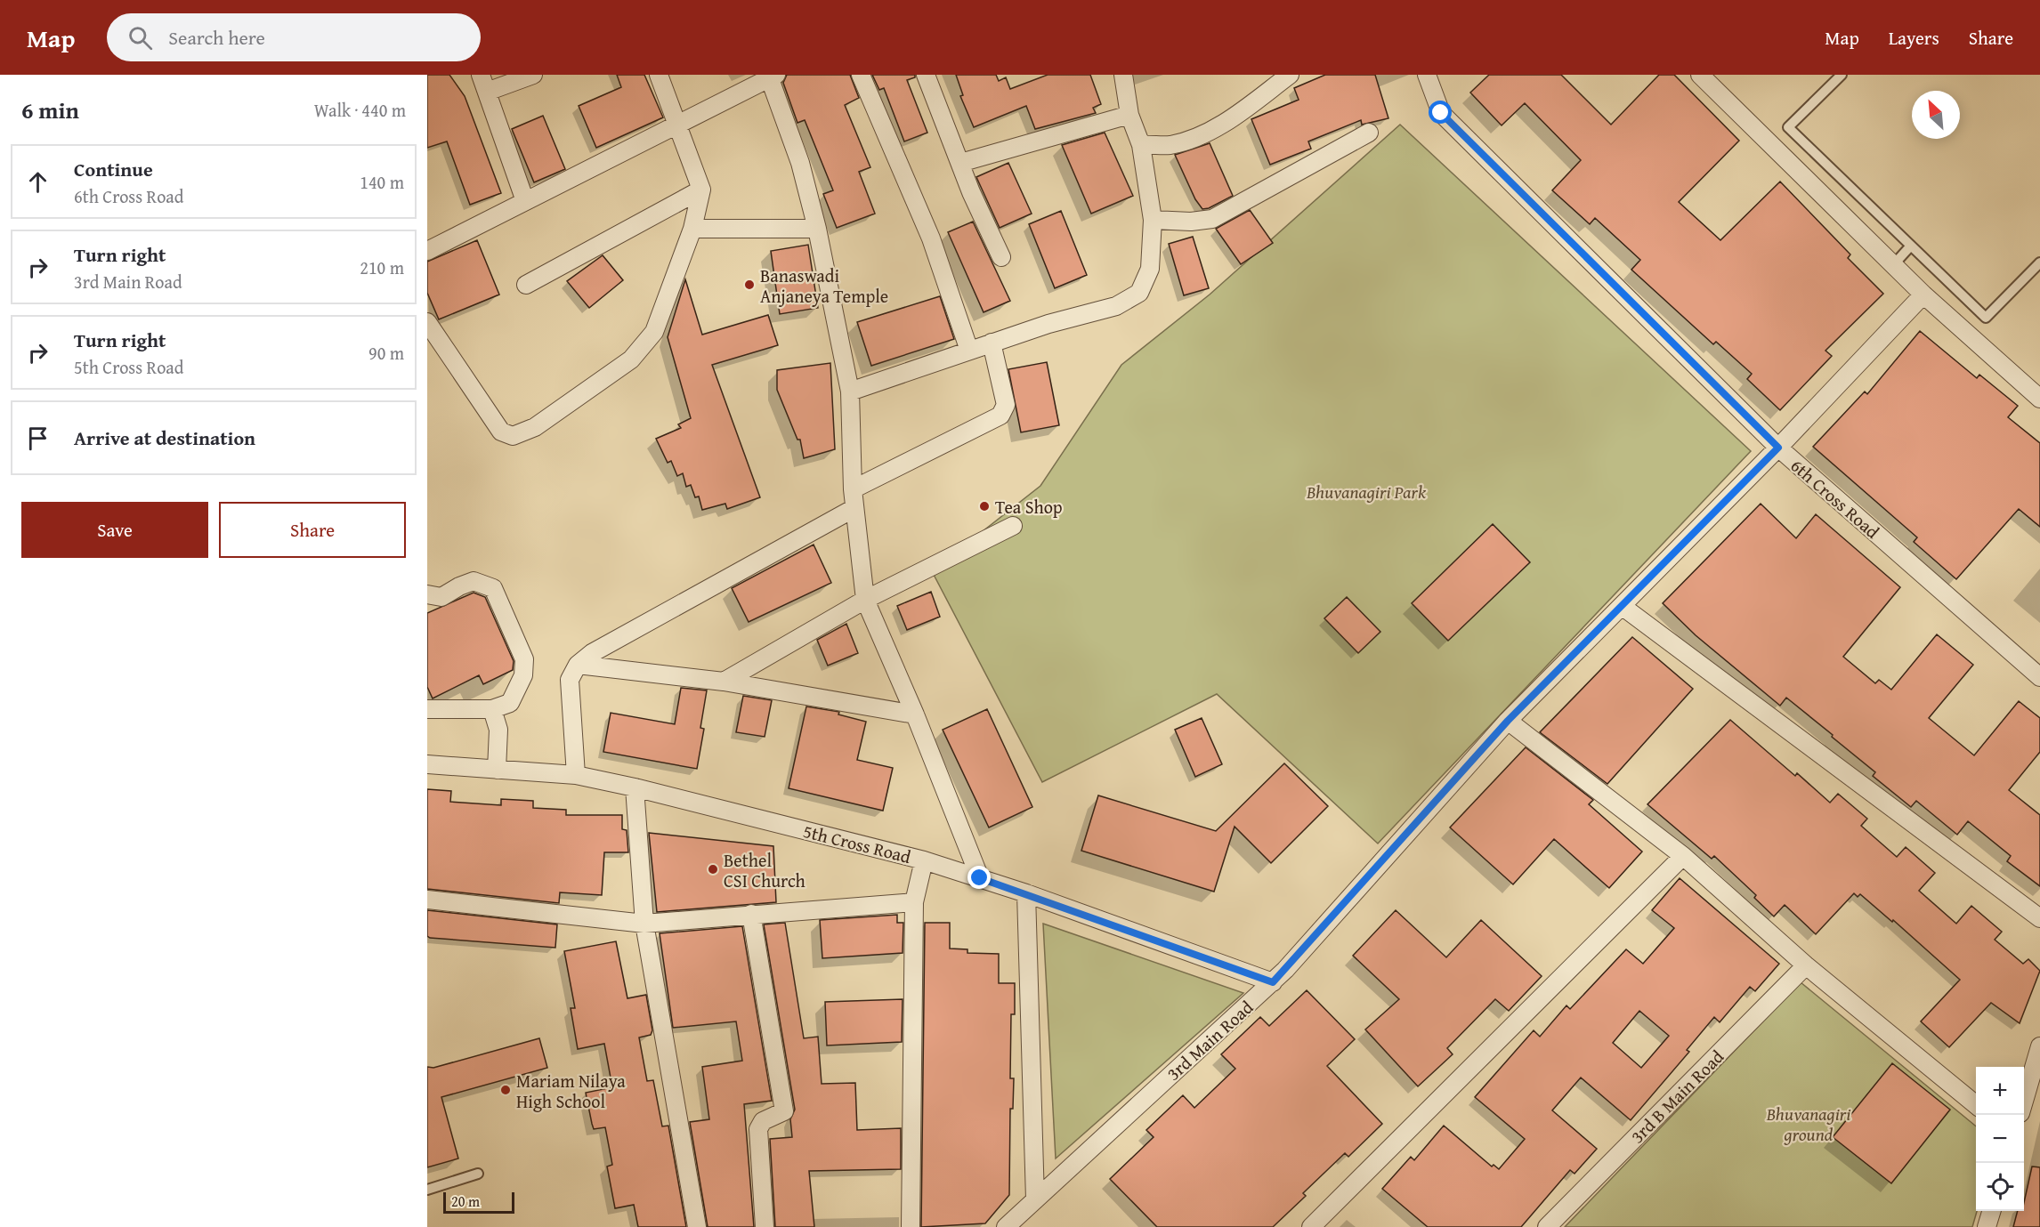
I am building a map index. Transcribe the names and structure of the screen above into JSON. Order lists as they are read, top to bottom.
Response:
{
  "streets": {
    "street": [
      "6th Cross Road",
      "5th Cross Road",
      "3rd Main Road",
      "3rd B Main Road"
    ]
  },
  "crossings": [
    ["6th Cross Road", "3rd Main Road"],
    ["5th Cross Road", "3rd Main Road"]
  ],
  "parks": ["Bhuvanagiri Park", "Bhuvanagiri ground"],
  "places": [
    "Banaswadi Anjaneya Temple",
    "Tea Shop",
    "Bethel CSI Church",
    "Mariam Nilaya High School"
  ],
  "scale_bar": "20 m",
  "north": "top left",
  "page": {
    "header": "Map",
    "search": "Search here",
    "nav": ["Map", "Layers", "Share"],
    "heading": ["6 min", "Walk · 440 m"],
    "list": [
      ["Continue", "6th Cross Road", "140 m"],
      ["Turn right", "3rd Main Road", "210 m"],
      ["Turn right", "5th Cross Road", "90 m"],
      "Arrive at destination"
    ],
    "buttons": ["Save", "Share"],
    "map_buttons": ["+", "−"],
    "scale": "20 m"
  }
}
